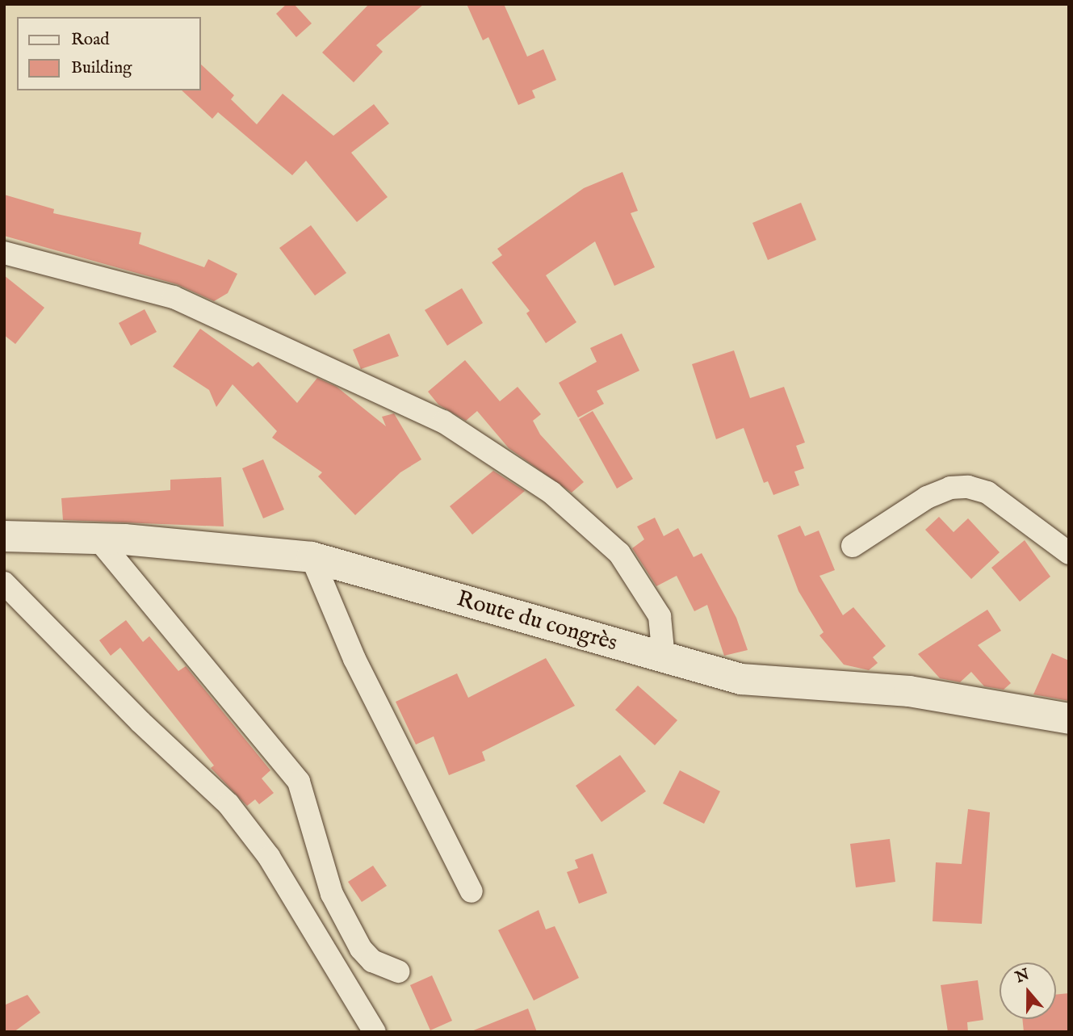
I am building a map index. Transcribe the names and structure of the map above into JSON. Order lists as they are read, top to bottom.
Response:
{
  "streets": {
    "main road": ["Route du congrès"]
  },
  "legend": ["Road", "Building"],
  "north": "top"
}
